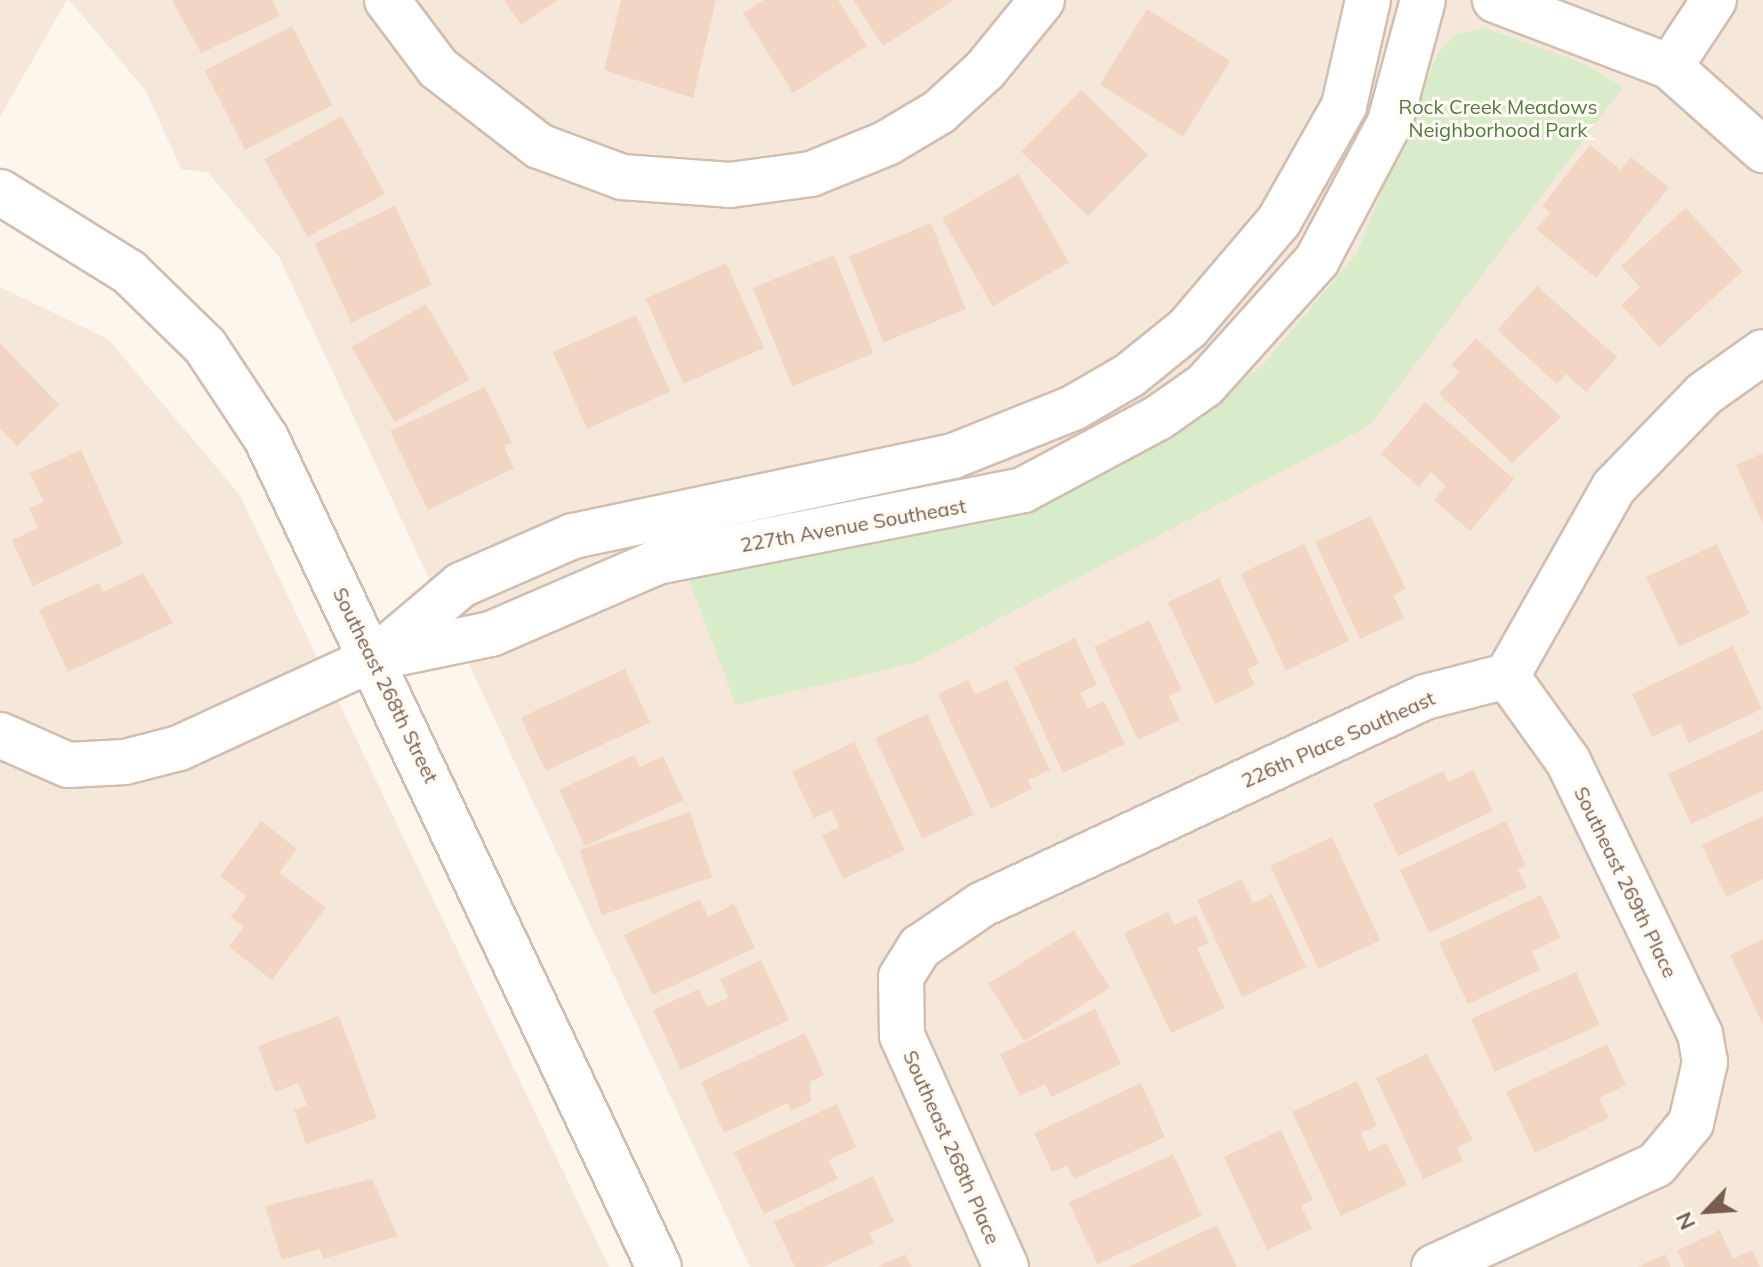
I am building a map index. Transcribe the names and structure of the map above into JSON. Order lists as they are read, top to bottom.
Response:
{
  "streets": {
    "street": [
      "227th Avenue Southeast",
      "Southeast 268th Street",
      "226th Place Southeast",
      "Southeast 269th Place",
      "Southeast 268th Place"
    ]
  },
  "crossings": [
    ["227th Avenue Southeast", "Southeast 268th Street"],
    ["226th Place Southeast", "Southeast 269th Place"],
    ["226th Place Southeast", "Southeast 268th Place"]
  ],
  "parks": ["Rock Creek Meadows Neighborhood Park"],
  "north": "bottom left"
}
